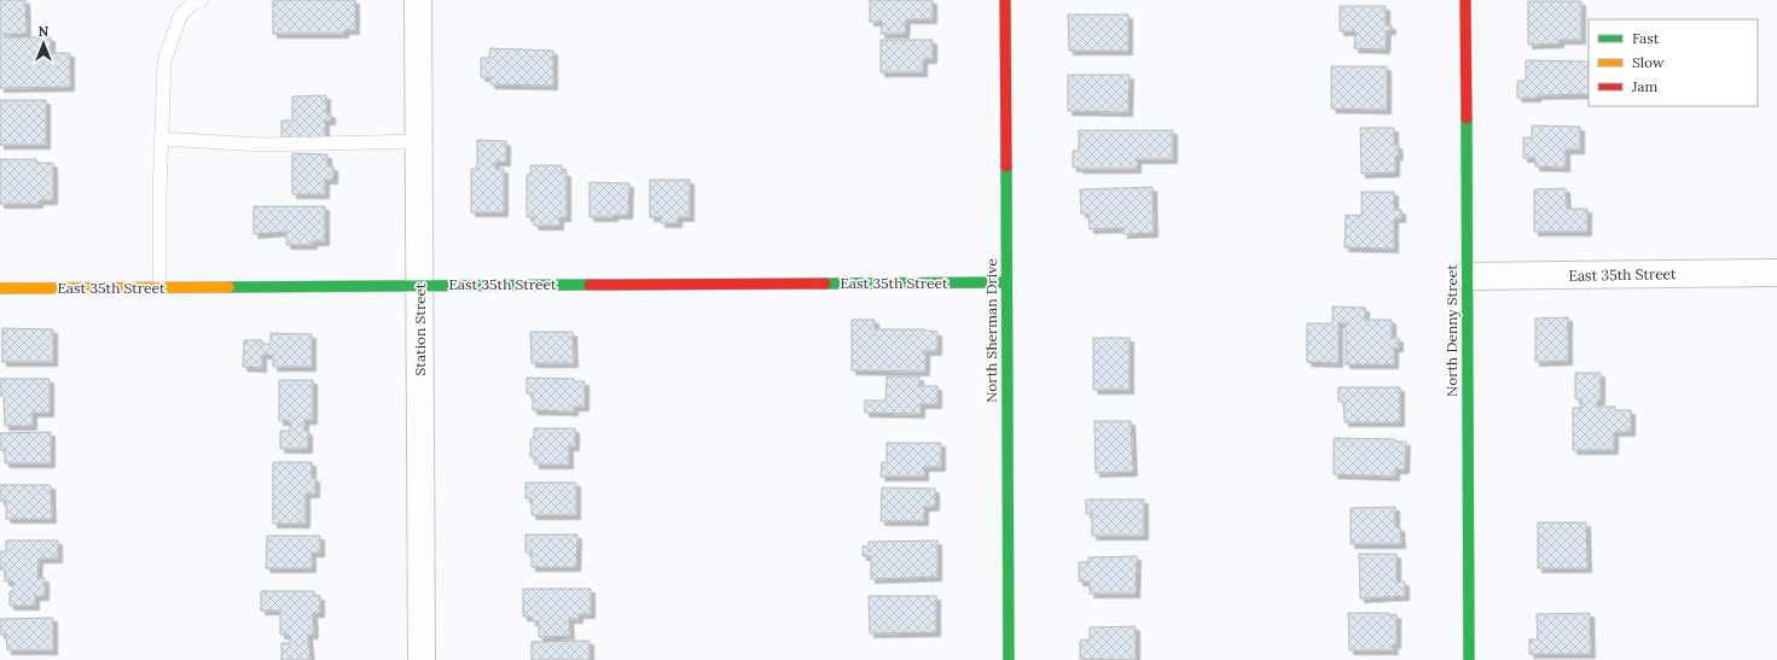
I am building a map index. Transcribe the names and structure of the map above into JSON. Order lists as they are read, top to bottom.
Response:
{
  "streets": {
    "street": [
      "East 35th Street",
      "Station Street",
      "North Sherman Drive",
      "North Denny Street"
    ]
  },
  "crossings": [
    ["East 35th Street", "Station Street"],
    ["East 35th Street", "North Sherman Drive"],
    ["East 35th Street", "North Denny Street"]
  ],
  "legend": ["Fast", "Slow", "Jam"],
  "north": "top"
}
